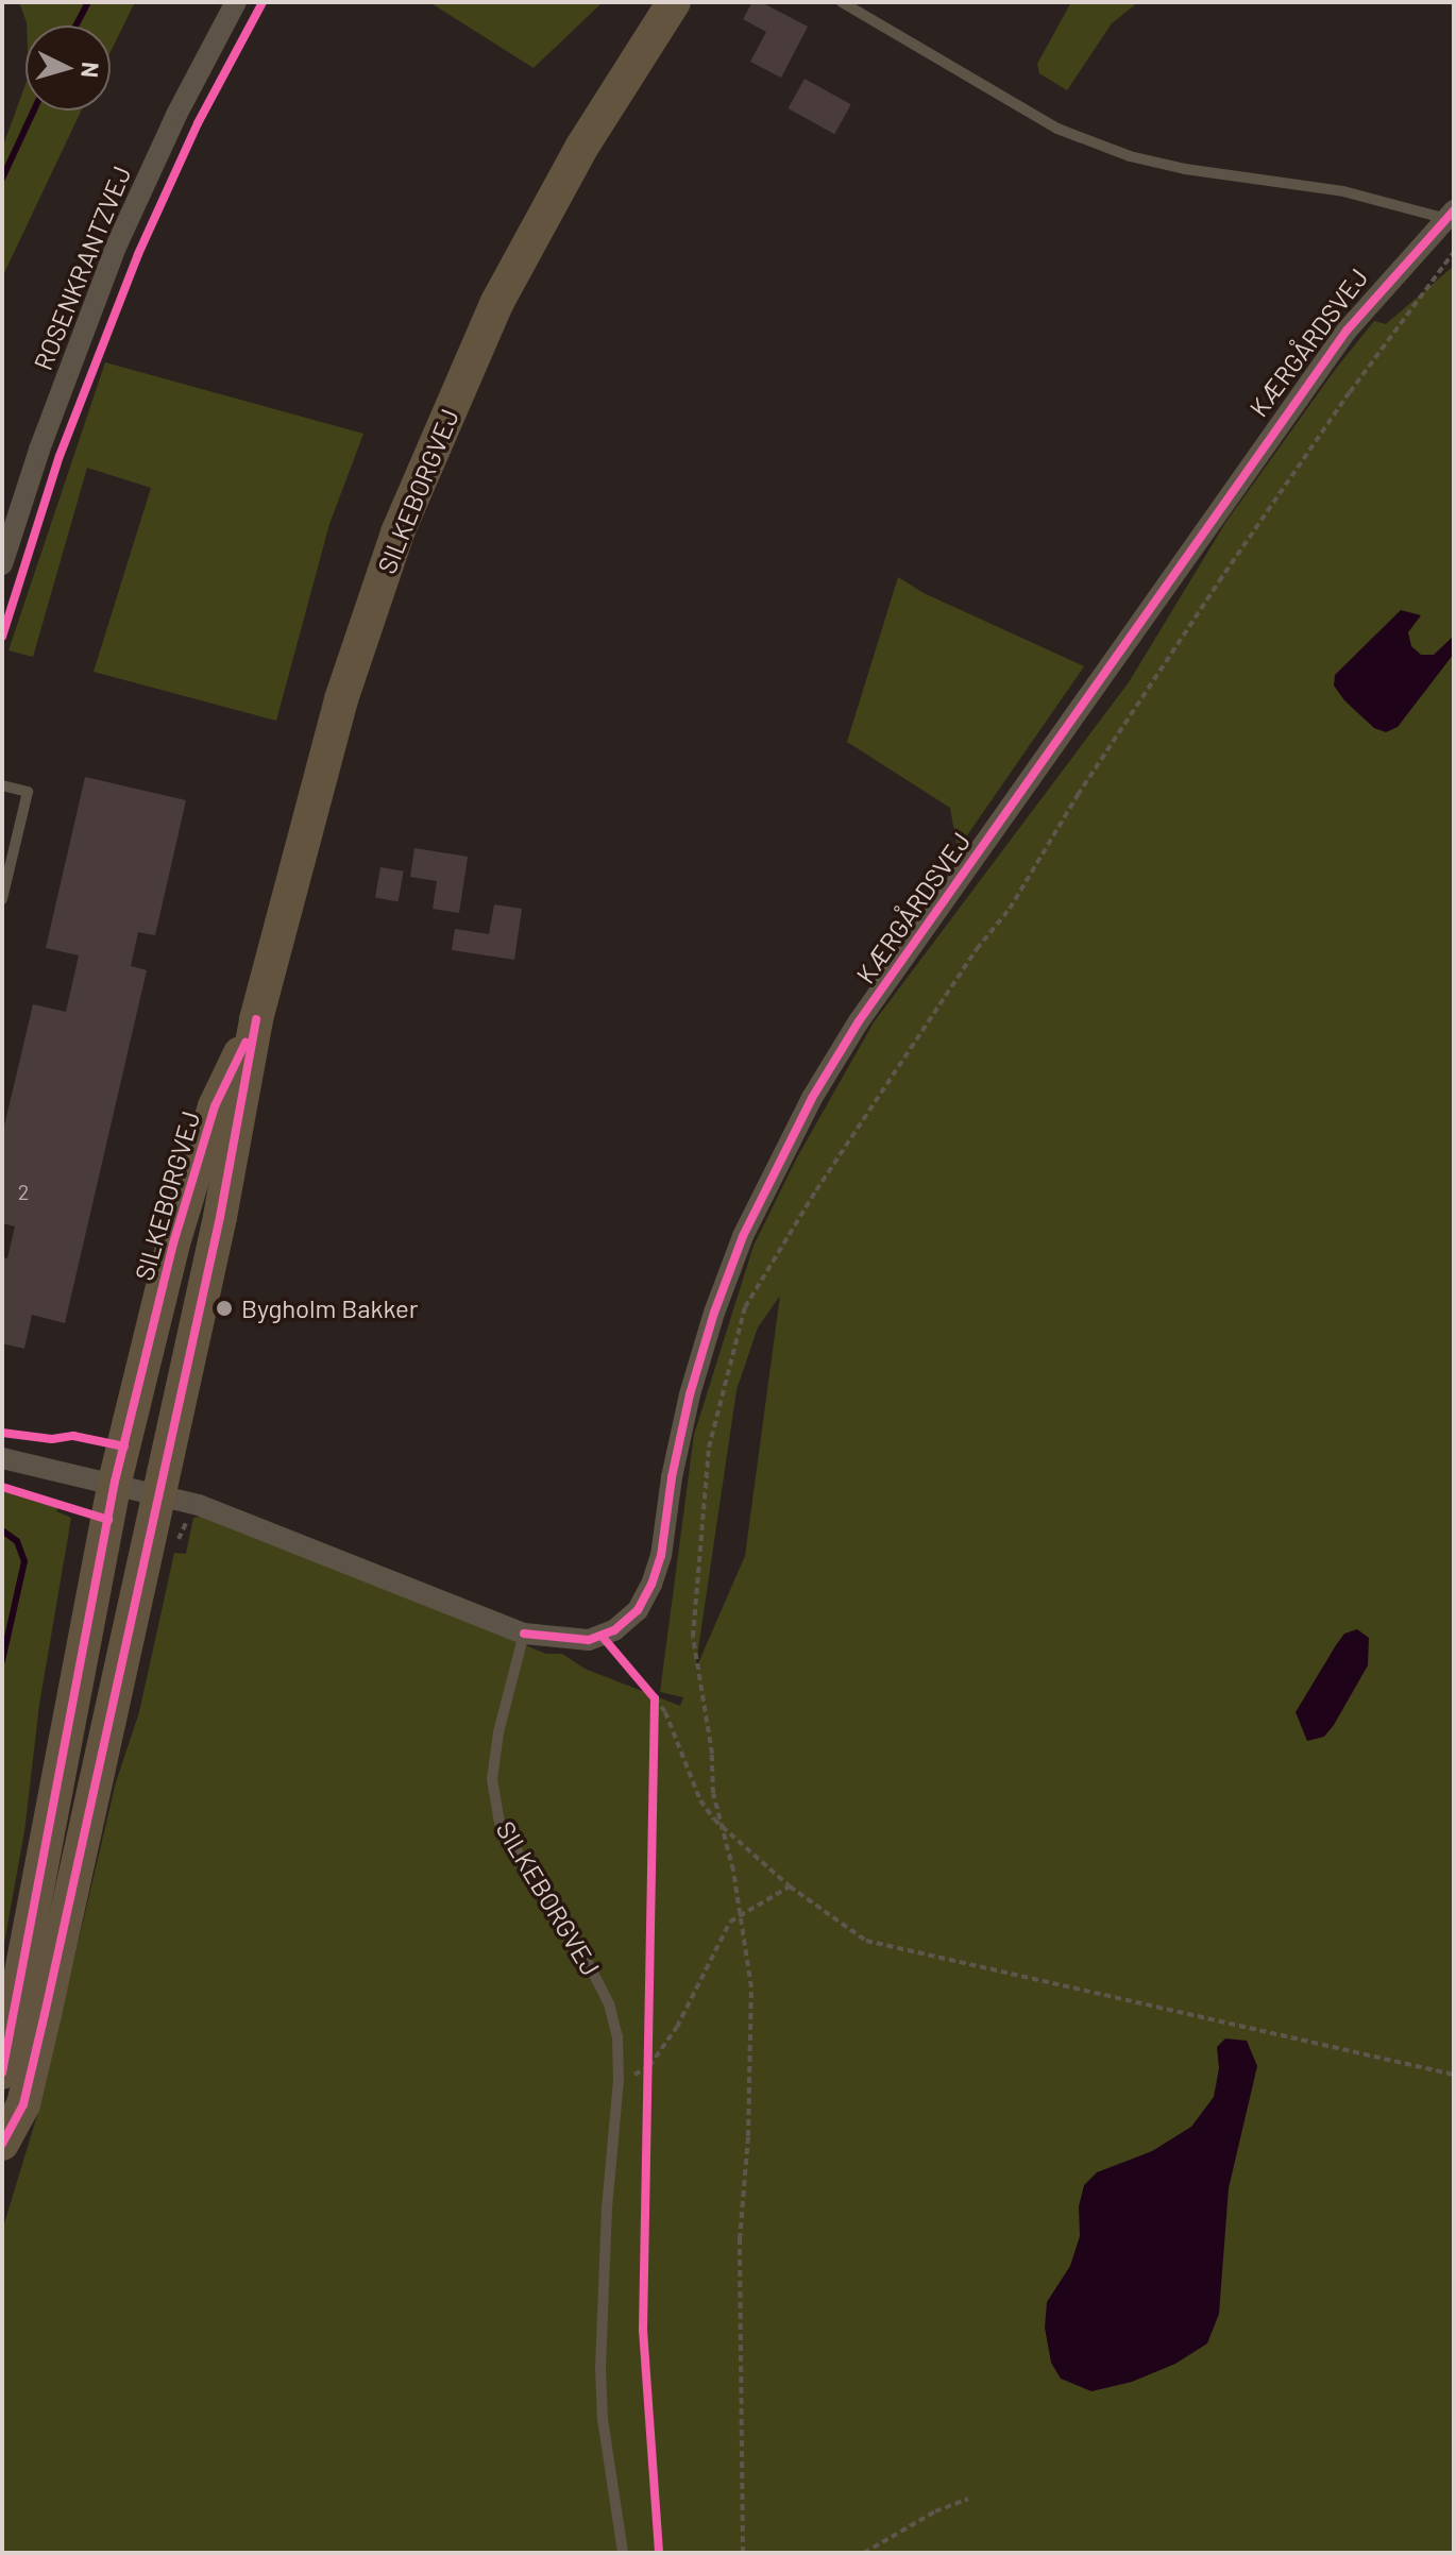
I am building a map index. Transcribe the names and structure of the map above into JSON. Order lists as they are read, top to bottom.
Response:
{
  "streets": {
    "main road": ["SILKEBORGVEJ"],
    "street": ["ROSENKRANTZVEJ", "KÆRGÅRDSVEJ"]
  },
  "crossings": [
    ["KÆRGÅRDSVEJ", "SILKEBORGVEJ"]
  ],
  "places": ["Bygholm Bakker"],
  "house_numbers": ["2"],
  "north": "right"
}
